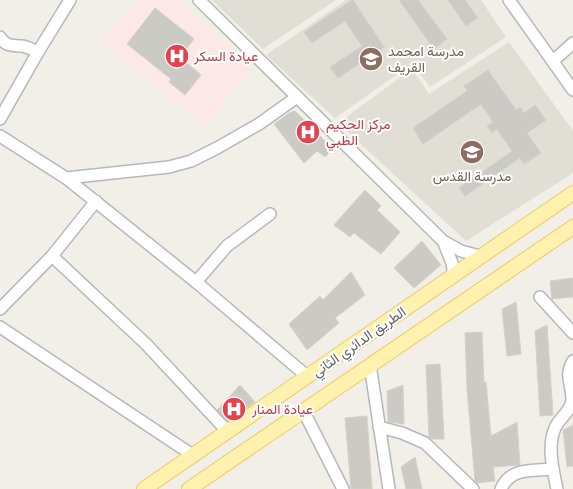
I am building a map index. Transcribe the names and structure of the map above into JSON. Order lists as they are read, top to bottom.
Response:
{
  "streets": {
    "main road": ["الطريق الدائري الثاني"]
  },
  "places": {
    "hospital": ["عيادة السكر", "مركز الحكيم الطبي", "عيادة المنار"],
    "school or university": ["مدرسة امحمد القريف", "مدرسة القدس"]
  }
}
